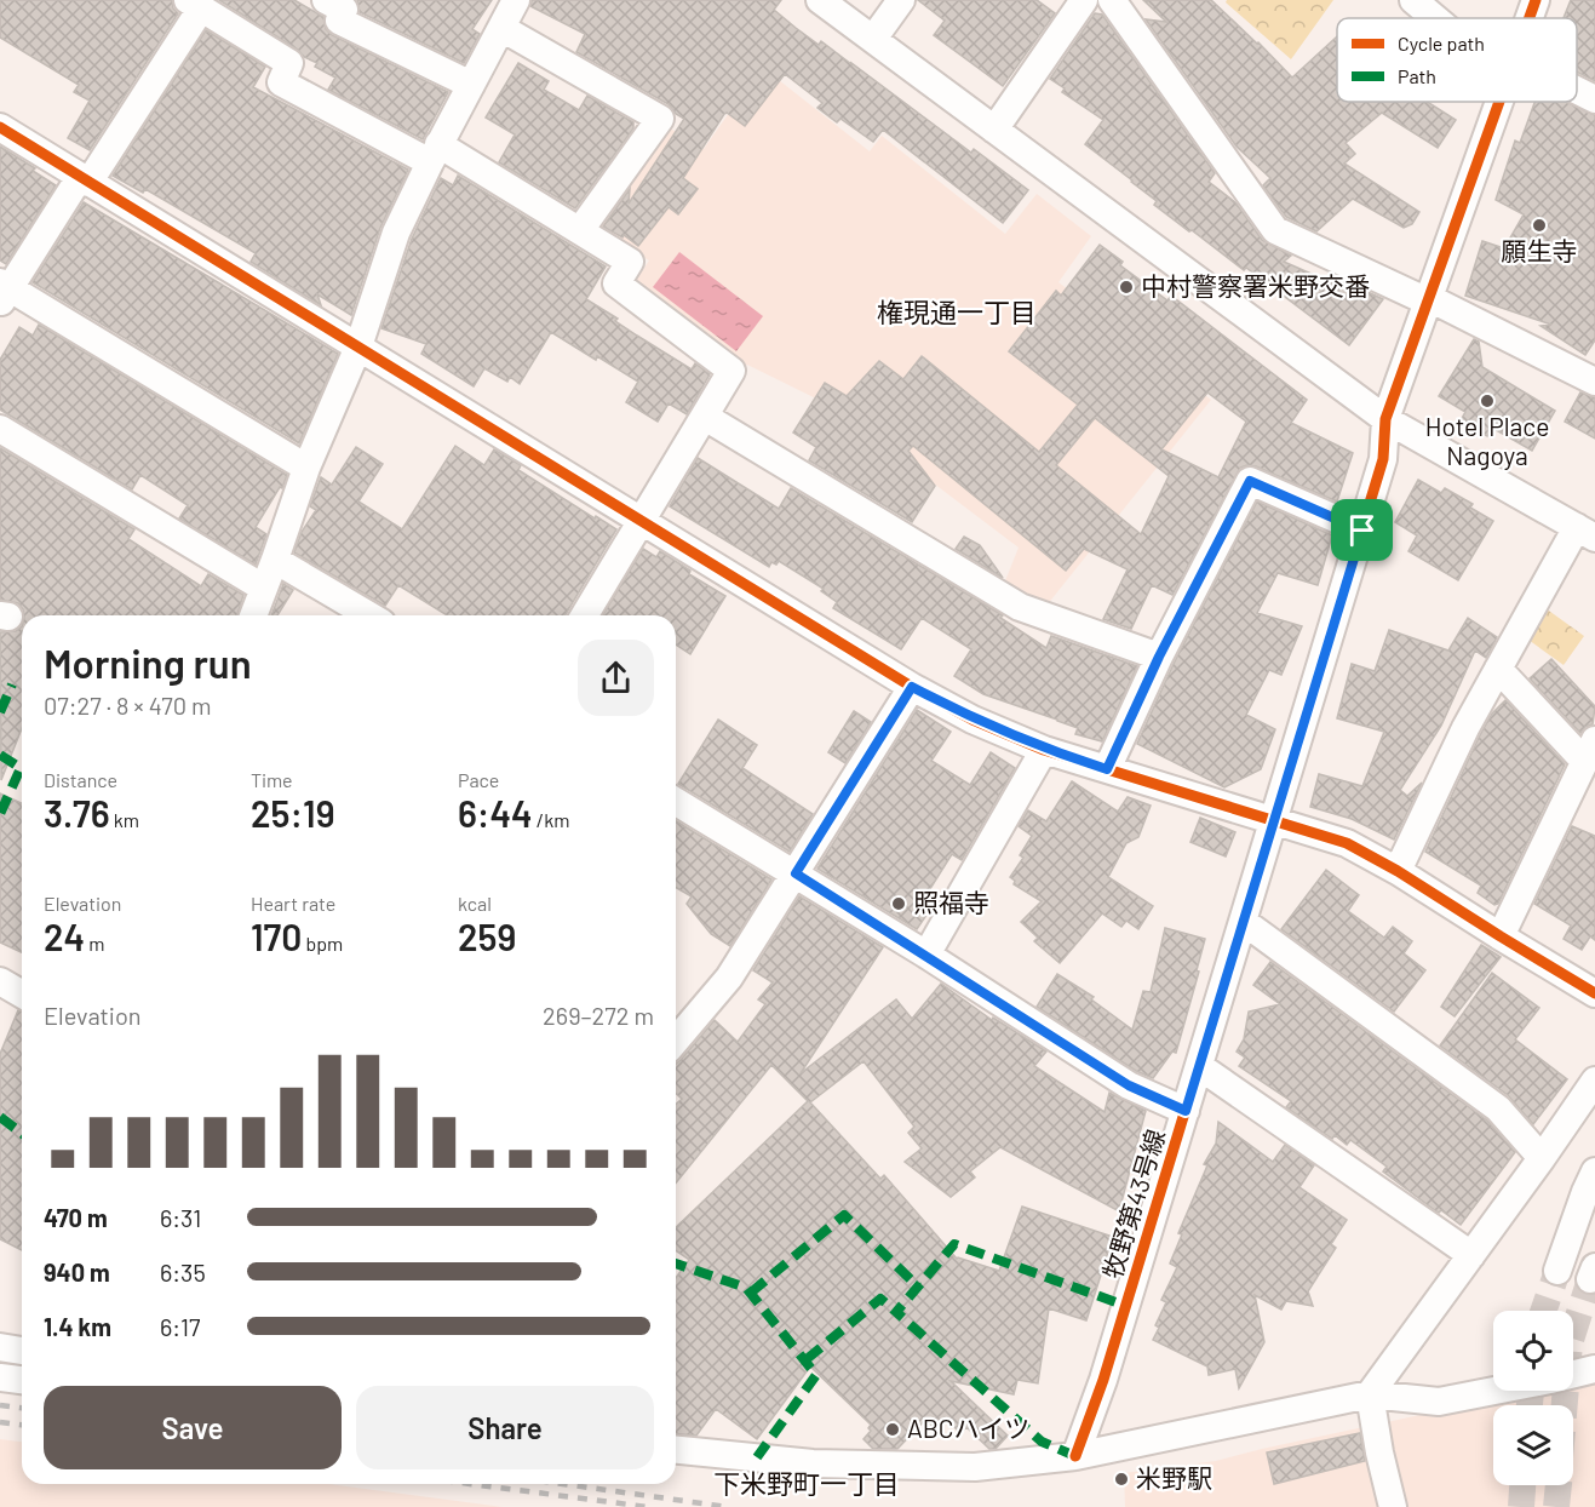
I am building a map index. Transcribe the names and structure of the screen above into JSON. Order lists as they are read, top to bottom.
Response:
{
  "streets": {
    "street": ["牧野第43号線"]
  },
  "districts": ["権現通一丁目", "下米野町一丁目"],
  "places": [
    "願生寺",
    "中村警察署米野交番",
    "Hotel Place Nagoya",
    "照福寺",
    "ABCハイツ",
    "米野駅"
  ],
  "legend": ["Cycle path", "Path"],
  "page": {
    "heading": ["Morning run", "07:27 · 8 × 470 m"],
    "stats": [
      ["Distance", "3.76 km"],
      ["Time", "25:19"],
      ["Pace", "6:44 /km"],
      ["Elevation", "24 m"],
      ["Heart rate", "170 bpm"],
      ["kcal", "259"]
    ],
    "chart": ["Elevation", "269–272 m"],
    "list": [
      {
        "name": "470 m",
        "note": "6:31"
      },
      {
        "name": "940 m",
        "note": "6:35"
      },
      {
        "name": "1.4 km",
        "note": "6:17"
      }
    ],
    "buttons": ["Save", "Share"]
  }
}
